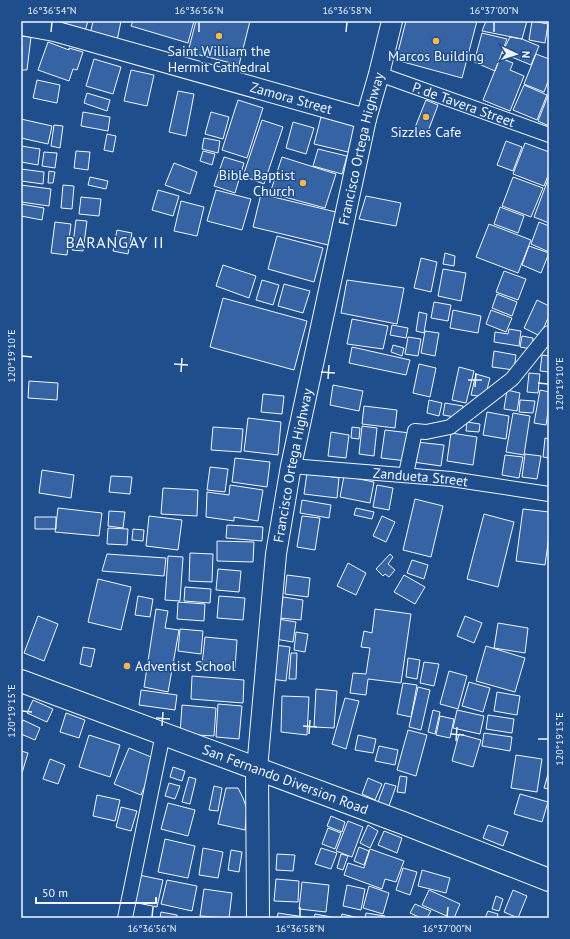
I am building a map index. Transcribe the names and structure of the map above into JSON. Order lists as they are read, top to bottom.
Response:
{
  "streets": {
    "main road": ["Zamora Street", "Francisco Ortega Highway", "San Fernando Diversion Road"],
    "street": ["P. de Tavera Street", "Zandueta Street"]
  },
  "crossings": [
    ["Zamora Street", "Francisco Ortega Highway"],
    ["P. de Tavera Street", "Francisco Ortega Highway"],
    ["Francisco Ortega Highway", "Zandueta Street"],
    ["Francisco Ortega Highway", "San Fernando Diversion Road"]
  ],
  "districts": ["BARANGAY II"],
  "places": [
    "Saint William the Hermit Cathedral",
    "Marcos Building",
    "Sizzles Cafe",
    "Bible Baptist Church",
    "Adventist School"
  ],
  "scale_bar": "50 m",
  "north": "right",
  "coordinates": [
    "16°36'54\"N",
    "16°36'56\"N",
    "16°36'58\"N",
    "16°37'00\"N",
    "120°19'10\"E",
    "120°19'15\"E"
  ]
}
